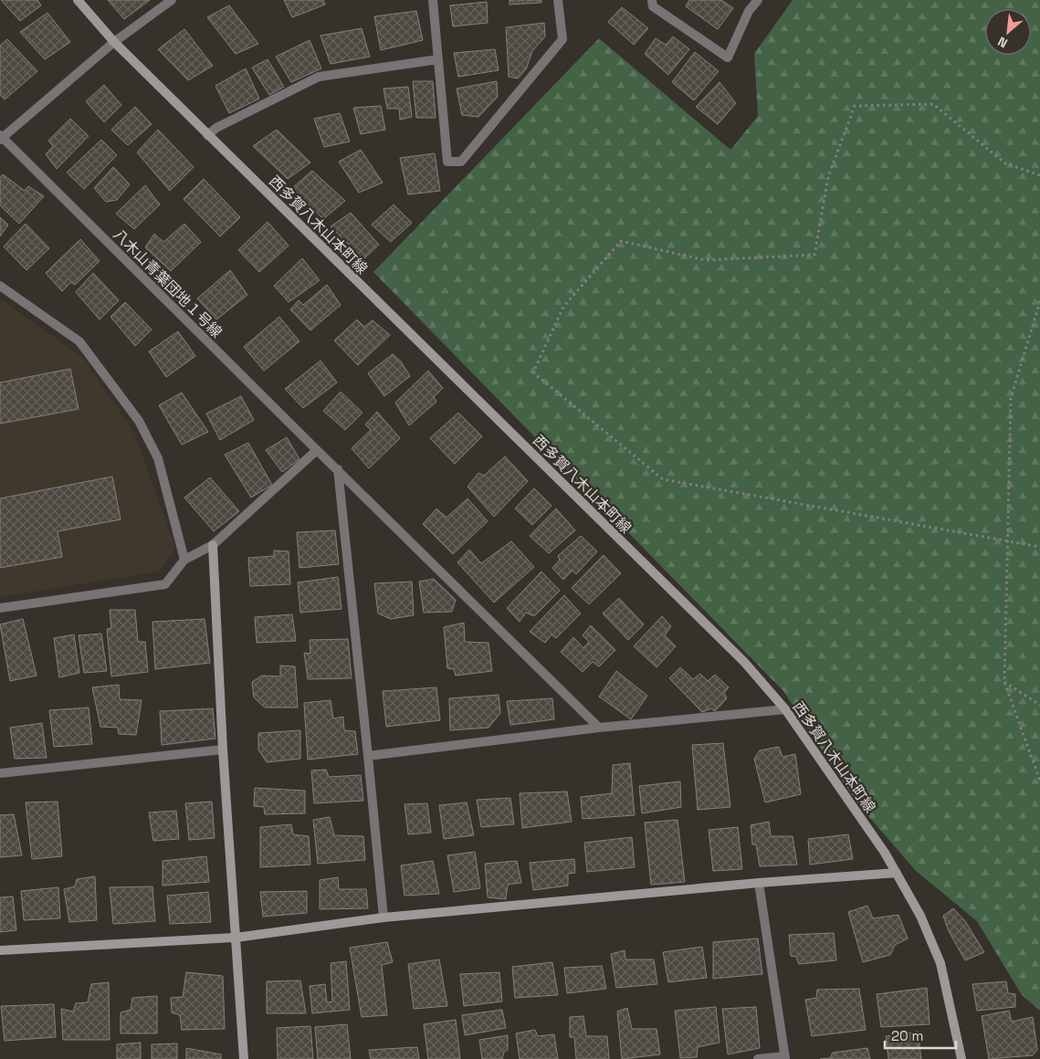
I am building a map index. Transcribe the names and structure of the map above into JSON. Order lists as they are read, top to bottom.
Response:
{
  "streets": {
    "street": ["西多賀八木山本町線", "八木山青葉団地１号線"]
  },
  "scale_bar": "20 m",
  "north": "bottom left"
}
